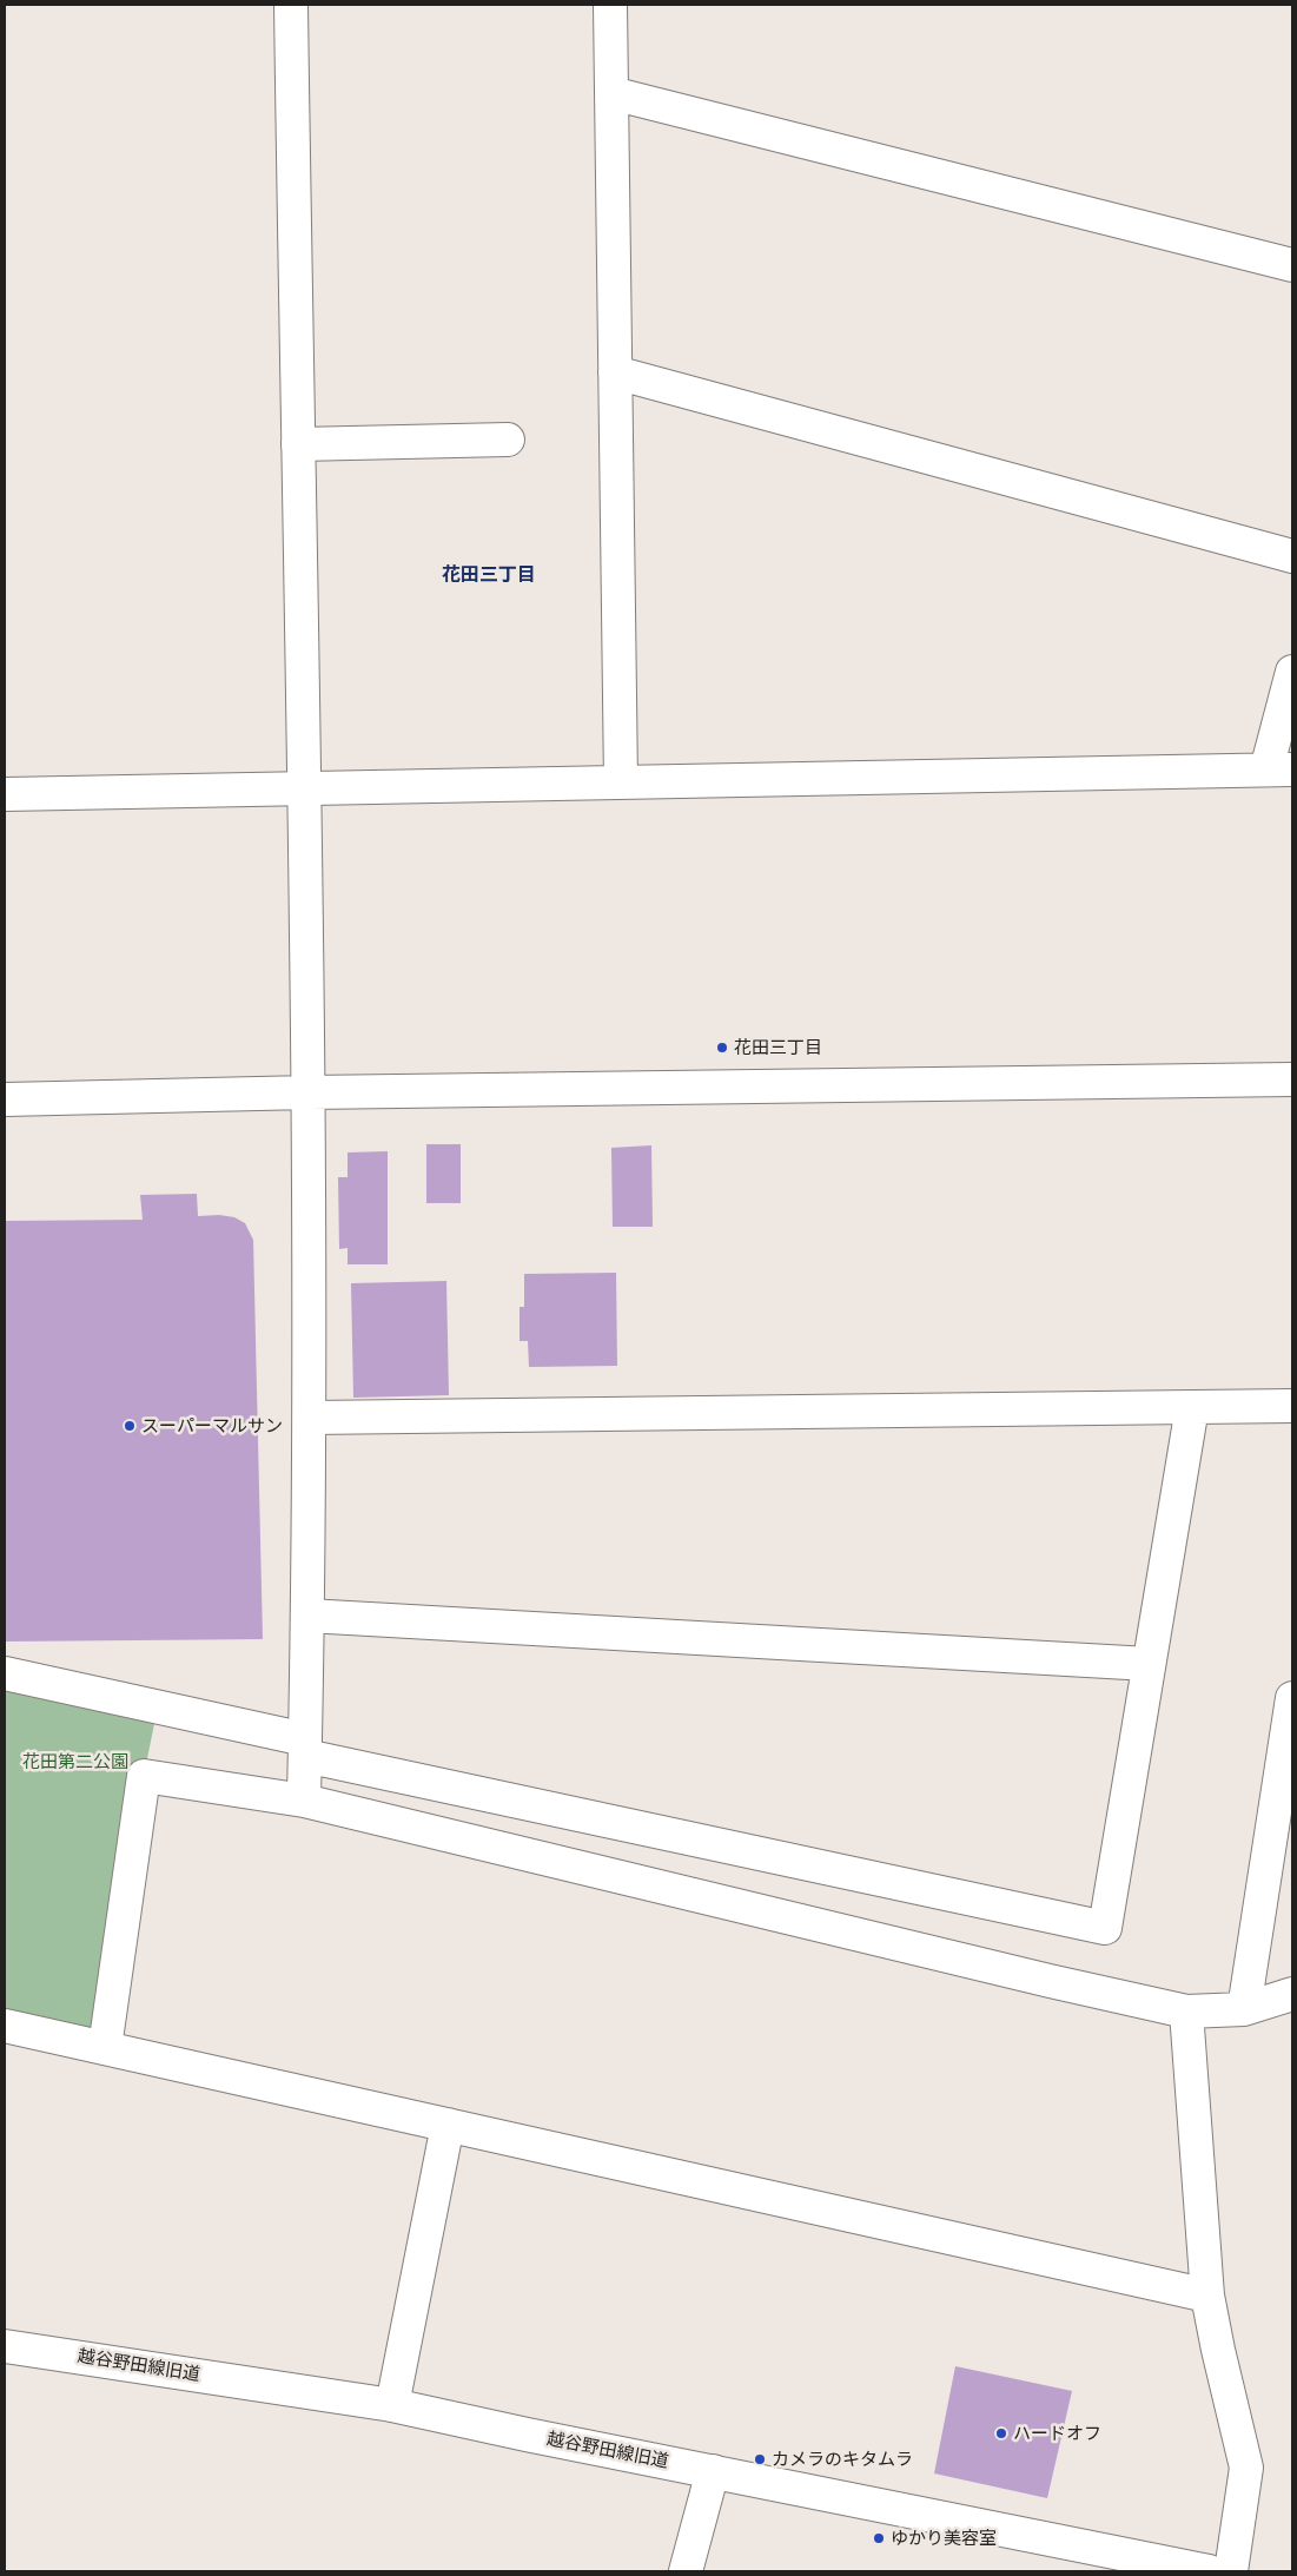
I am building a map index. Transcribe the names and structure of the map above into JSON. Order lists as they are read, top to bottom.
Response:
{
  "streets": {
    "street": ["越谷野田線旧道"]
  },
  "districts": ["花田三丁目"],
  "parks": ["花田第二公園"],
  "places": [
    "花田三丁目",
    "スーパーマルサン",
    "ハードオフ",
    "カメラのキタムラ",
    "ゆかり美容室"
  ]
}
